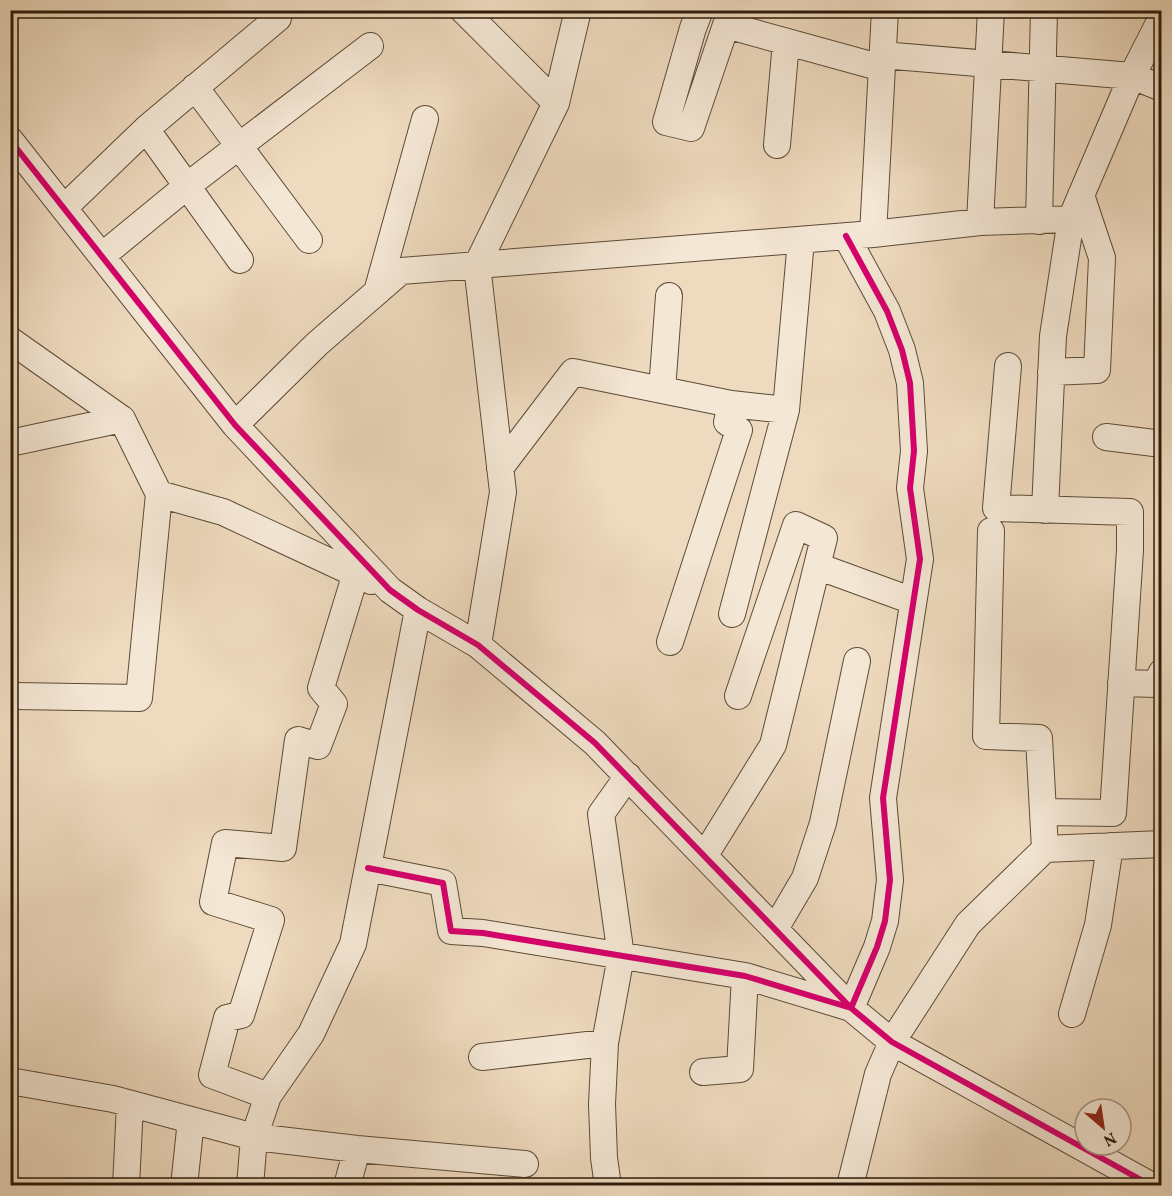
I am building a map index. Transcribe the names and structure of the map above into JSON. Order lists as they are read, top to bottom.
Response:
{
  "north": "bottom right"
}
